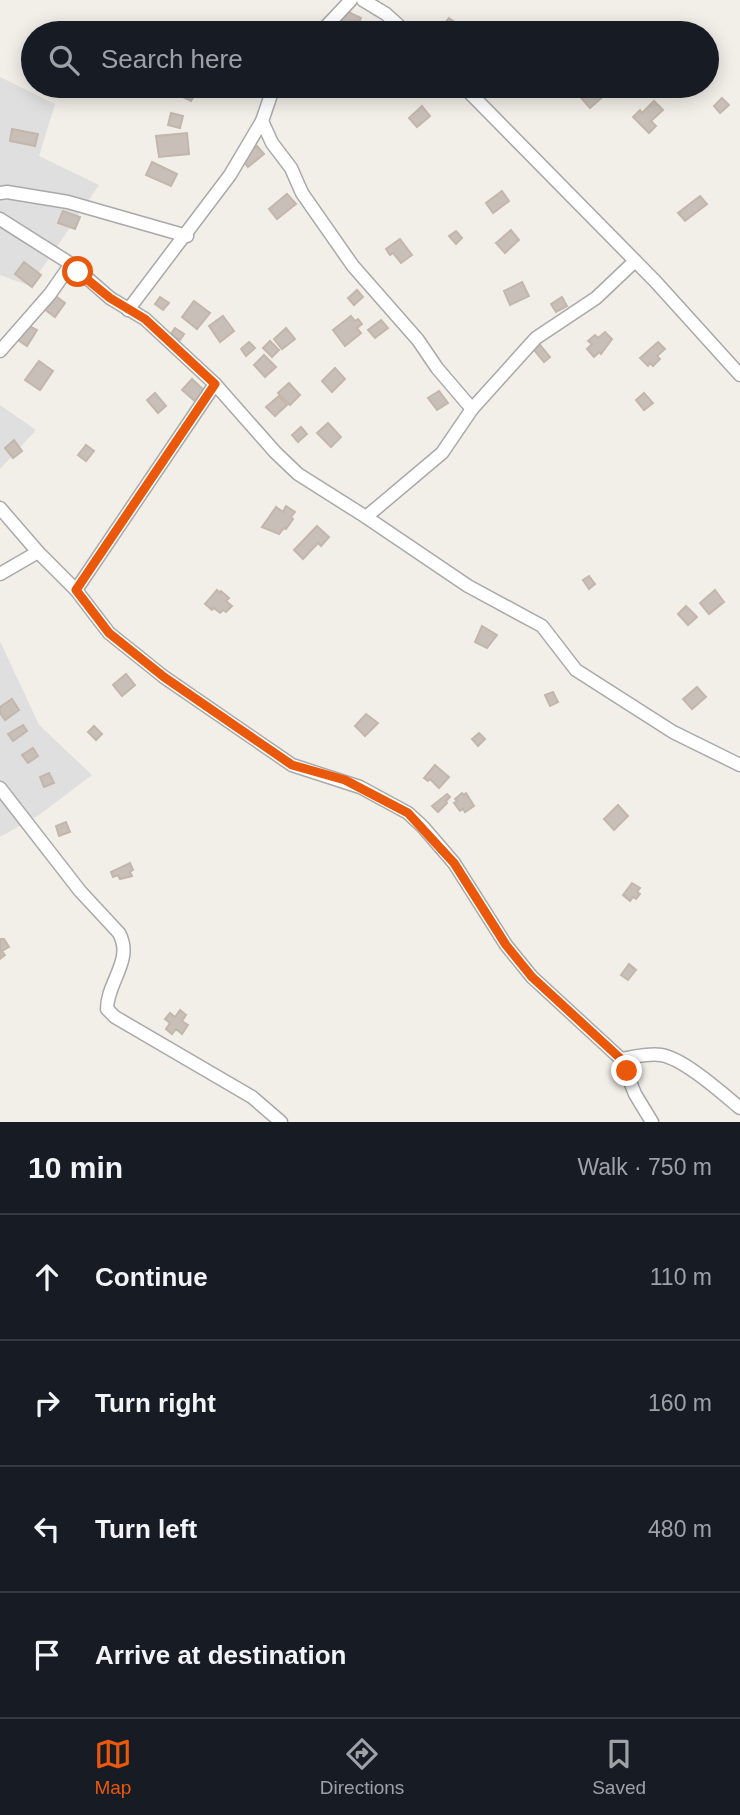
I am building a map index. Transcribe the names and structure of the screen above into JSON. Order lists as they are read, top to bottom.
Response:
{
  "page": {
    "search": "Search here",
    "heading": ["10 min", "Walk · 750 m"],
    "list": [
      ["Continue", "110 m"],
      ["Turn right", "160 m"],
      ["Turn left", "480 m"],
      "Arrive at destination"
    ],
    "nav": ["Map", "Directions", "Saved"]
  }
}
